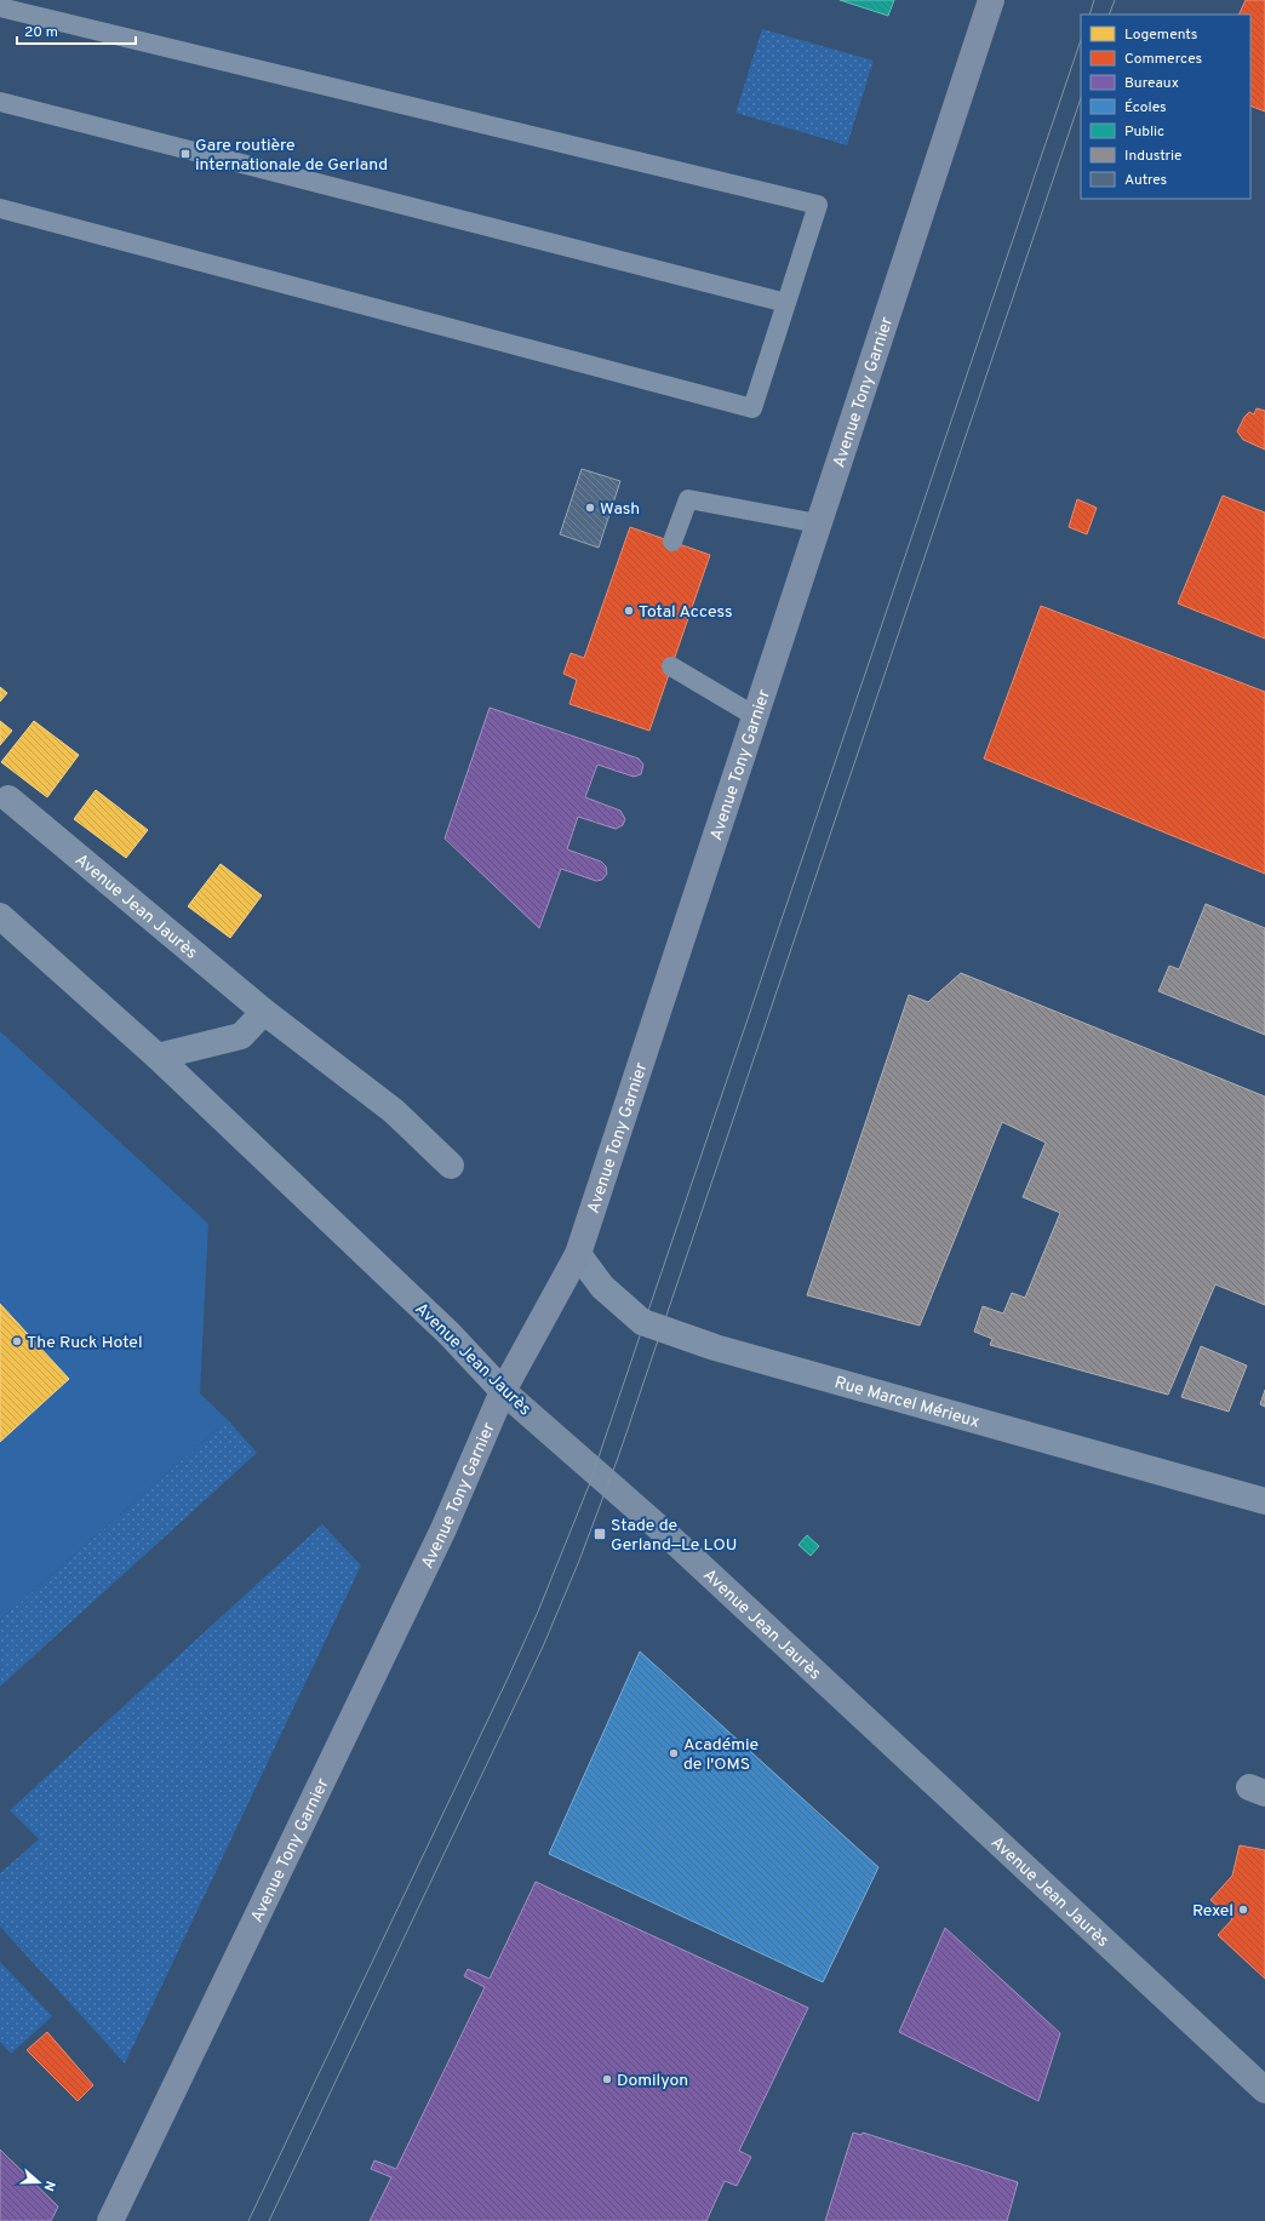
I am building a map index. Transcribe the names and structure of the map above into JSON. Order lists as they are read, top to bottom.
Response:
{
  "streets": {
    "main road": ["Avenue Tony Garnier", "Avenue Jean Jaurès"],
    "street": ["Rue Marcel Mérieux"]
  },
  "crossings": [
    ["Avenue Tony Garnier", "Avenue Jean Jaurès"],
    ["Avenue Tony Garnier", "Rue Marcel Mérieux"]
  ],
  "places": {
    "transit": ["Gare routière internationale de Gerland", "Stade de Gerland—Le LOU"],
    "other": [
      "Wash",
      "Total Access",
      "The Ruck Hotel",
      "Académie de l'OMS",
      "Rexel",
      "Domilyon"
    ]
  },
  "legend": [
    "Logements",
    "Commerces",
    "Bureaux",
    "Écoles",
    "Public",
    "Industrie",
    "Autres"
  ],
  "scale_bar": "20 m",
  "north": "right"
}
